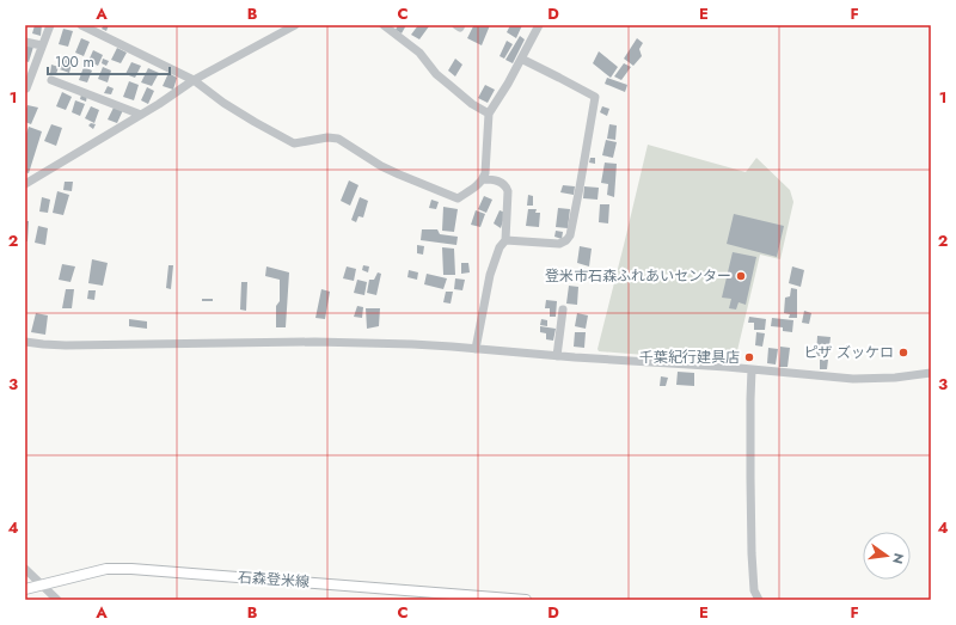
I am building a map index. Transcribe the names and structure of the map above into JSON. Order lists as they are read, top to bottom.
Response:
{
  "streets": {
    "main road": ["石森登米線"]
  },
  "places": ["登米市石森ふれあいセンター", "ピザ ズッケロ", "千葉紀行建具店"],
  "scale_bar": "100 m",
  "north": "right",
  "grid": {
    "columns": [
      "A",
      "B",
      "C",
      "D",
      "E",
      "F"
    ],
    "rows": [
      "1",
      "2",
      "3",
      "4"
    ]
  }
}
